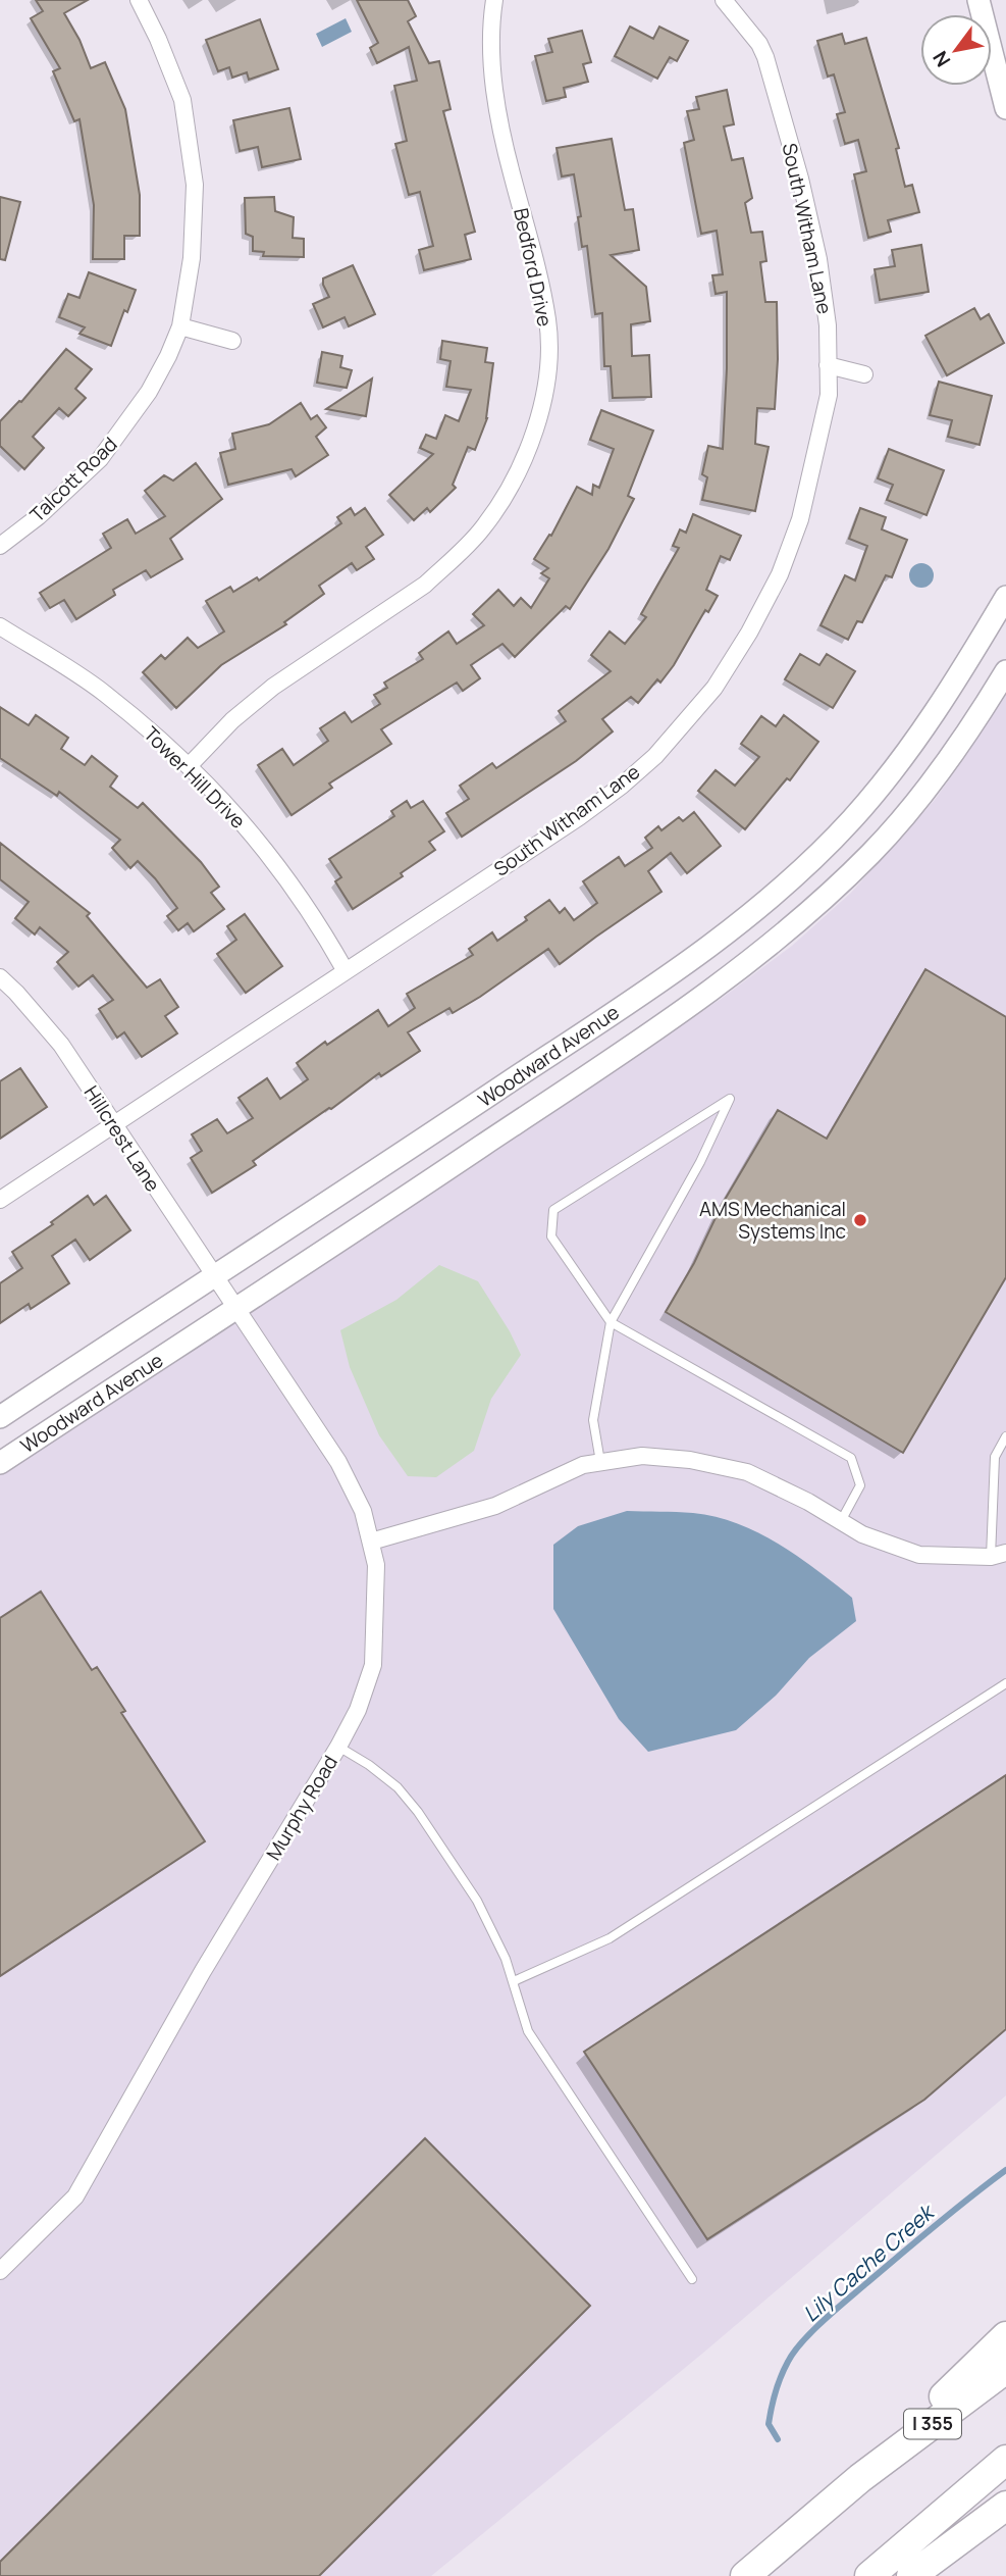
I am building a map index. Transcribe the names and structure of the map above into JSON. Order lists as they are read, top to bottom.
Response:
{
  "streets": {
    "highway": ["I 355"],
    "street": [
      "South Witham Lane",
      "Bedford Drive",
      "Talcott Road",
      "Tower Hill Drive",
      "Woodward Avenue",
      "Hillcrest Lane",
      "Murphy Road"
    ]
  },
  "crossings": [
    ["South Witham Lane", "Tower Hill Drive"],
    ["South Witham Lane", "Hillcrest Lane"],
    ["Bedford Drive", "Tower Hill Drive"],
    ["Woodward Avenue", "Hillcrest Lane"],
    ["Woodward Avenue", "Murphy Road"],
    ["Hillcrest Lane", "Murphy Road"]
  ],
  "water": ["Lily Cache Creek"],
  "places": ["AMS Mechanical Systems Inc"],
  "north": "bottom left"
}
